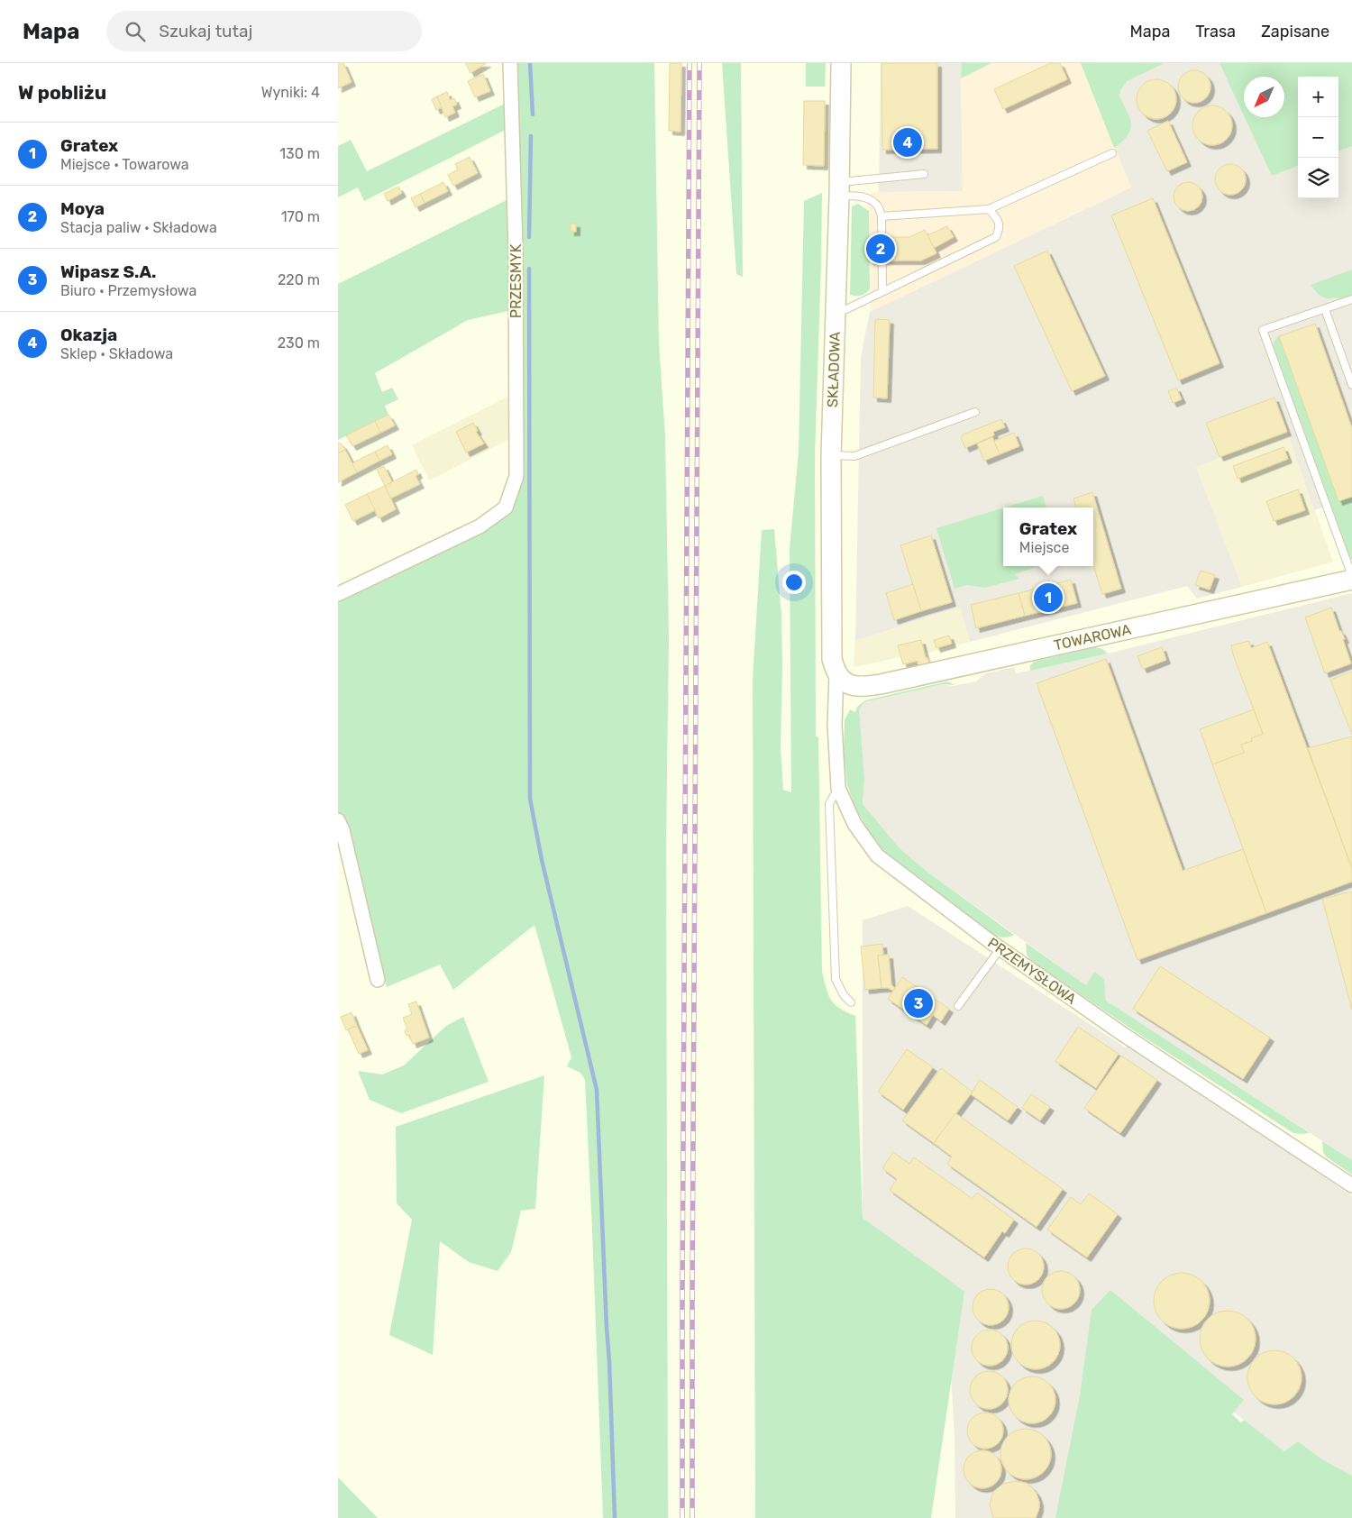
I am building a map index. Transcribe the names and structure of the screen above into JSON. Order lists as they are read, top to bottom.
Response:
{
  "streets": {
    "street": [
      "PRZESMYK",
      "SKŁADOWA",
      "TOWAROWA",
      "PRZEMYSŁOWA"
    ]
  },
  "crossings": [
    ["SKŁADOWA", "TOWAROWA"],
    ["SKŁADOWA", "PRZEMYSŁOWA"],
    ["TOWAROWA", "PRZEMYSŁOWA"]
  ],
  "north": "bottom left",
  "page": {
    "header": "Mapa",
    "search": "Szukaj tutaj",
    "nav": ["Mapa", "Trasa", "Zapisane"],
    "heading": ["W pobliżu", "Wyniki: 4"],
    "map_buttons": ["+", "−"],
    "list": [
      {
        "mark": "1",
        "name": "Gratex",
        "note": "Miejsce · Towarowa",
        "value": "130 m"
      },
      {
        "mark": "2",
        "name": "Moya",
        "note": "Stacja paliw · Składowa",
        "value": "170 m"
      },
      {
        "mark": "3",
        "name": "Wipasz S.A.",
        "note": "Biuro · Przemysłowa",
        "value": "220 m"
      },
      {
        "mark": "4",
        "name": "Okazja",
        "note": "Sklep · Składowa",
        "value": "230 m"
      }
    ],
    "pins": [
      "4",
      "2",
      "1",
      "3"
    ],
    "popup": ["Gratex", "Miejsce"]
  }
}
